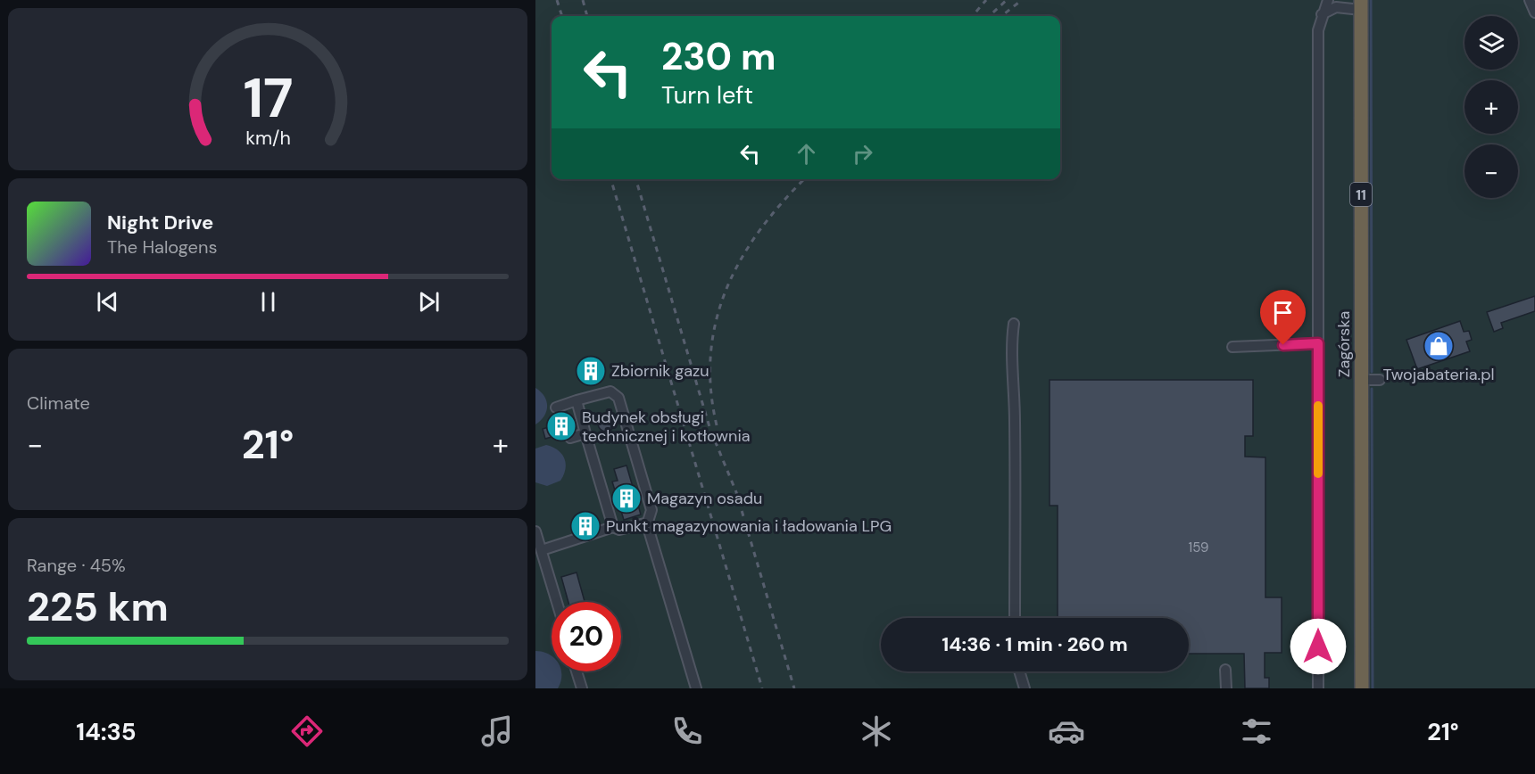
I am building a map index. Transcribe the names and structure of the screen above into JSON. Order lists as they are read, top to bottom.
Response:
{
  "streets": {
    "highway": ["11", "Zagórska"]
  },
  "places": {
    "shop": ["Twojabateria.pl"],
    "building": [
      "Zbiornik gazu",
      "Budynek obsługi technicznej i kotłownia",
      "Magazyn osadu",
      "Punkt magazynowania i ładowania LPG"
    ]
  },
  "house_numbers": ["159"],
  "page": {
    "map_buttons": ["+", "−"],
    "turn": ["230 m", "Turn left"],
    "song": ["Night Drive", "The Halogens"],
    "tile": [
      "Climate",
      ["Range · 45%", "225 km"]
    ],
    "heat": ["−", "21°", "+"],
    "limit": "20",
    "trip": "14:36 · 1 min · 260 m",
    "tabs": ["14:35", "21°"],
    "gauge": ["17", "km/h"]
  }
}
